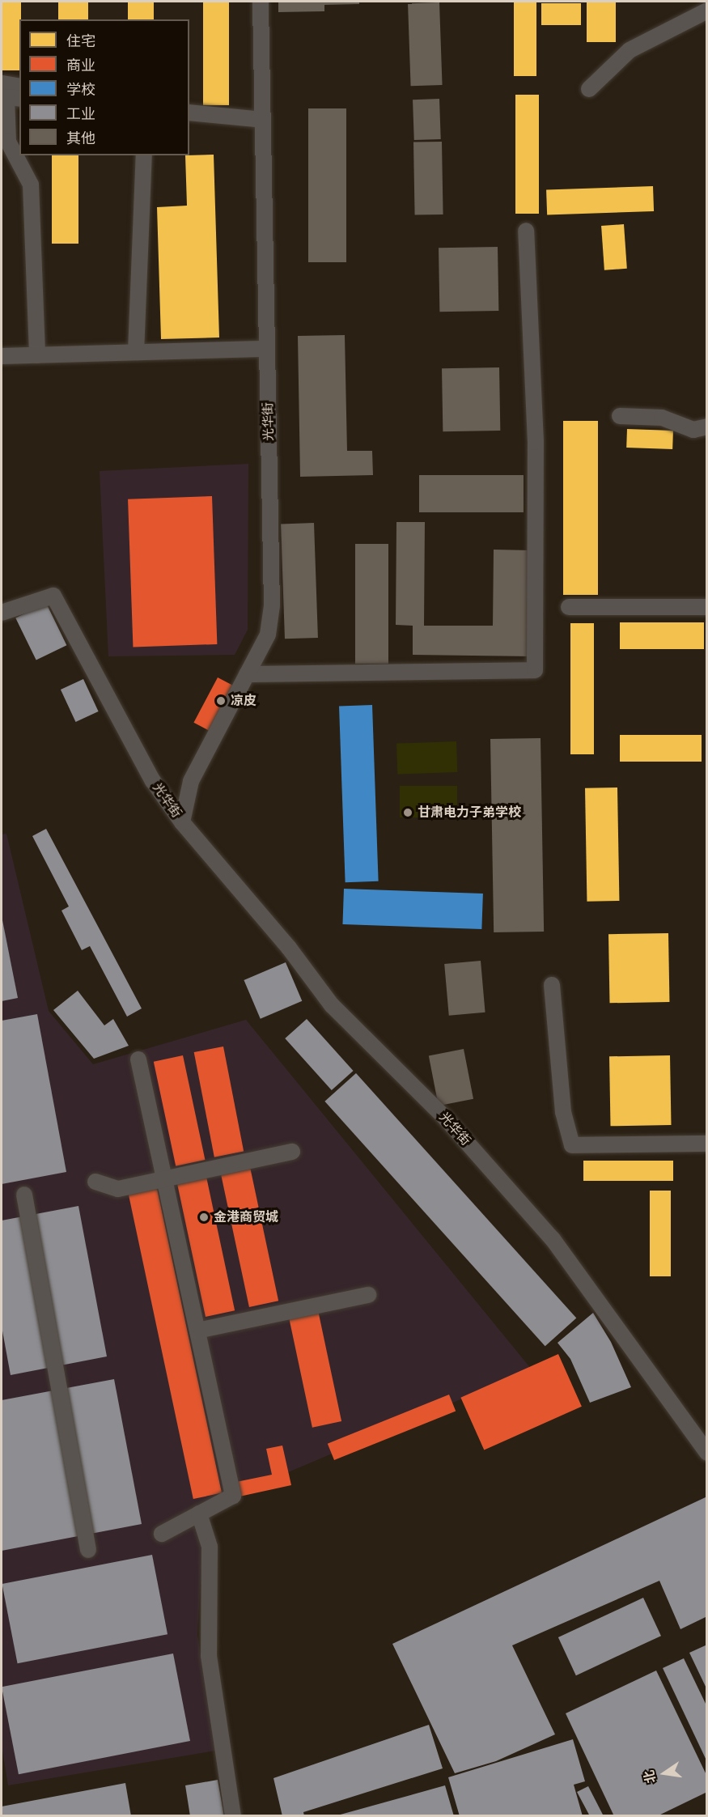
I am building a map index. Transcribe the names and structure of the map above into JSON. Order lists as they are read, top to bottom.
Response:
{
  "streets": {
    "street": ["光华街"]
  },
  "places": ["凉皮", "甘肃电力子弟学校", "金港商贸城"],
  "legend": [
    "住宅",
    "商业",
    "学校",
    "工业",
    "其他"
  ],
  "north": "left"
}
